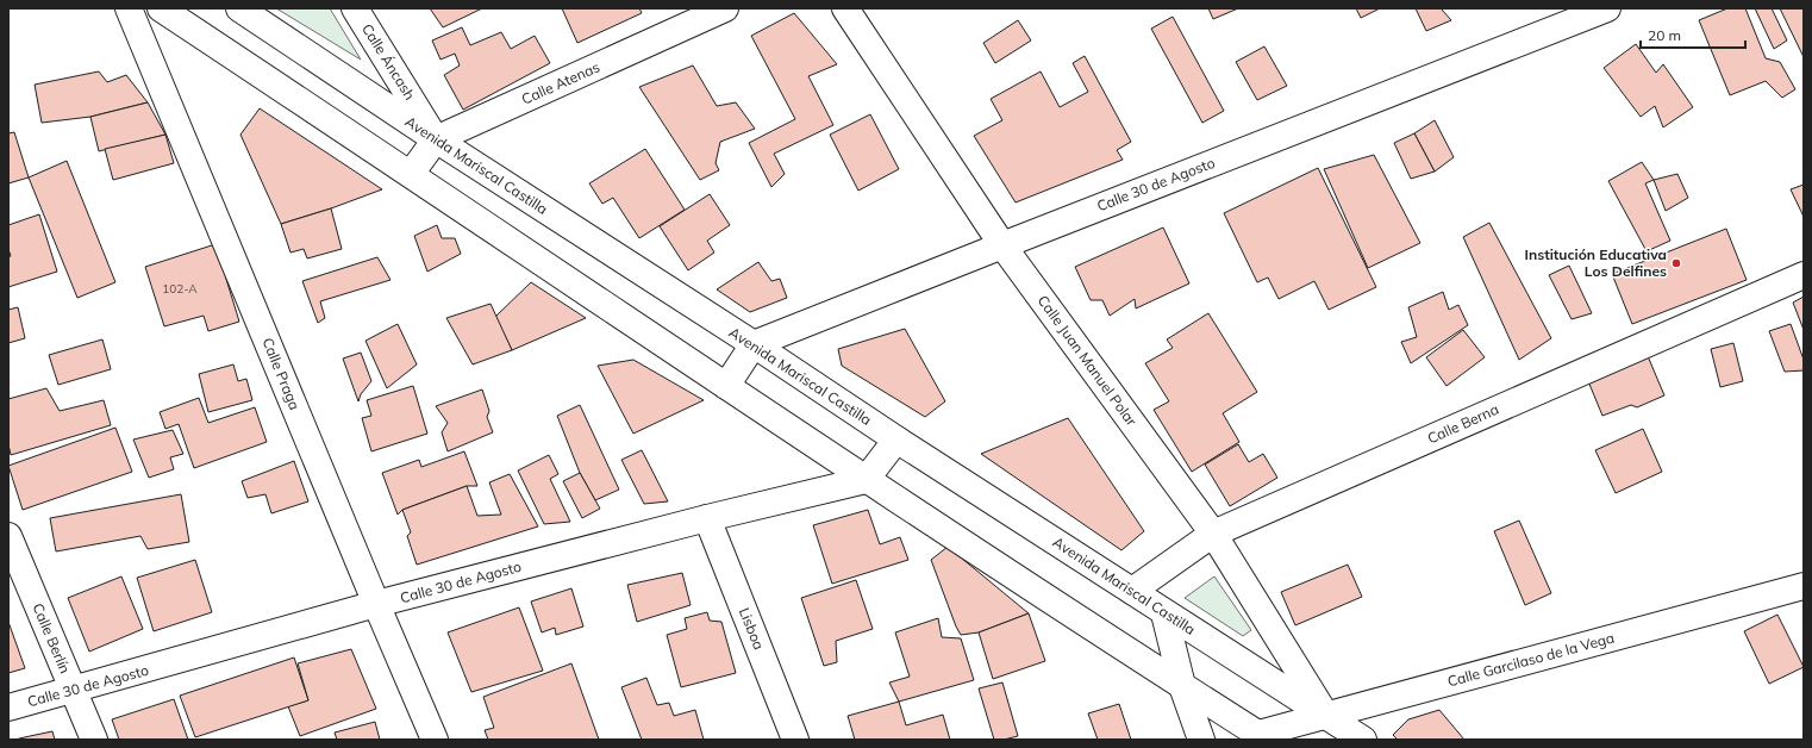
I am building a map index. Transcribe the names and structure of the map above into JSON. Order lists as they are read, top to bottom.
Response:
{
  "streets": {
    "street": [
      "Calle Áncash",
      "Calle Atenas",
      "Avenida Mariscal Castilla",
      "Calle 30 de Agosto",
      "Calle Juan Manuel Polar",
      "Calle Praga",
      "Calle Berna",
      "Lisboa",
      "Calle Berlín",
      "Calle Garcilaso de la Vega"
    ]
  },
  "crossings": [
    ["Calle Áncash", "Calle Atenas"],
    ["Calle Áncash", "Avenida Mariscal Castilla"],
    ["Calle Atenas", "Avenida Mariscal Castilla"],
    ["Avenida Mariscal Castilla", "Calle 30 de Agosto"],
    ["Avenida Mariscal Castilla", "Calle Juan Manuel Polar"],
    ["Avenida Mariscal Castilla", "Calle Berna"],
    ["Avenida Mariscal Castilla", "Calle Garcilaso de la Vega"],
    ["Calle 30 de Agosto", "Calle Juan Manuel Polar"],
    ["Calle 30 de Agosto", "Calle Praga"],
    ["Calle 30 de Agosto", "Lisboa"],
    ["Calle 30 de Agosto", "Calle Berlín"],
    ["Calle Juan Manuel Polar", "Calle Berna"],
    ["Calle Juan Manuel Polar", "Calle Garcilaso de la Vega"]
  ],
  "places": ["Institución Educativa Los Delfines"],
  "house_numbers": ["102-A"],
  "scale_bar": "20 m"
}
